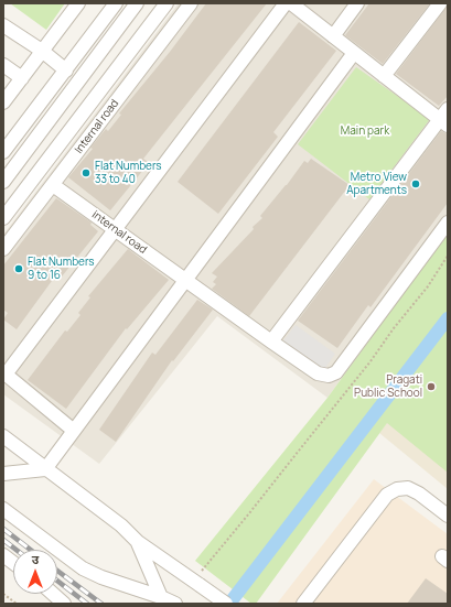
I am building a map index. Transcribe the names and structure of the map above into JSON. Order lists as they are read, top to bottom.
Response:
{
  "streets": {
    "street": ["Internal road", "internal road"]
  },
  "crossings": [
    ["Internal road", "internal road"]
  ],
  "parks": ["Main park"],
  "places": [
    "Flat Numbers 33 to 40",
    "Metro View Apartments",
    "Flat Numbers 9 to 16",
    "Pragati Public School"
  ],
  "north": "top"
}
